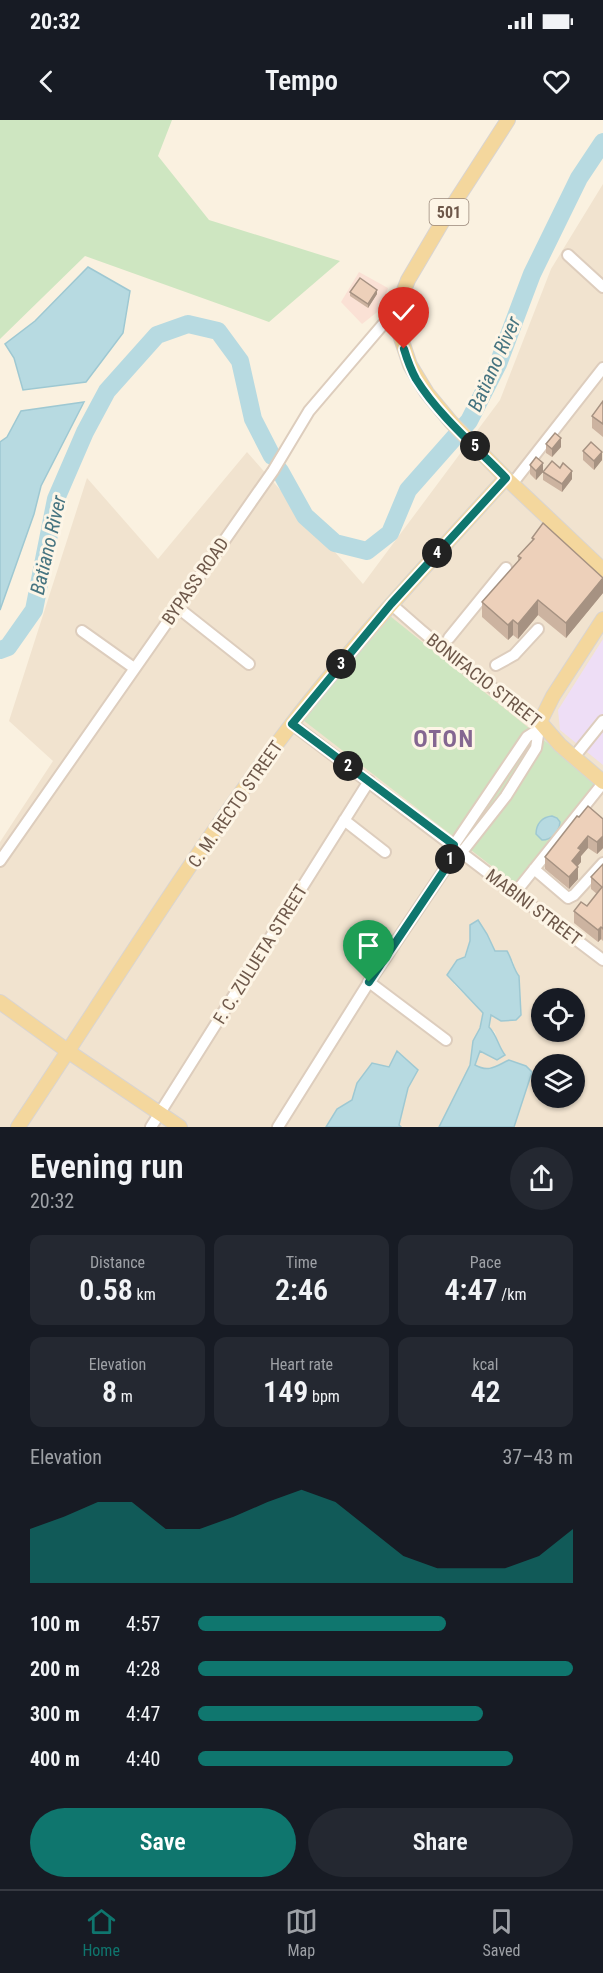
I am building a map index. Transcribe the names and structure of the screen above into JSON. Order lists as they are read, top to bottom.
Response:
{
  "streets": {
    "main road": ["501", "BONIFACIO STREET", "C. M. RECTO STREET"],
    "street": ["BYPASS ROAD", "MABINI STREET", "F. C. ZULUETA STREET"]
  },
  "crossings": [
    ["501", "BYPASS ROAD"],
    ["501", "C. M. RECTO STREET"],
    ["BONIFACIO STREET", "C. M. RECTO STREET"],
    ["C. M. RECTO STREET", "MABINI STREET"],
    ["MABINI STREET", "F. C. ZULUETA STREET"]
  ],
  "districts": ["OTON"],
  "water": ["Batiano River"],
  "page": {
    "status": "20:32",
    "header": "Tempo",
    "pins": [
      "5",
      "4",
      "3",
      "2",
      "1"
    ],
    "heading": ["Evening run", "20:32"],
    "stats": [
      ["Distance", "0.58 km"],
      ["Time", "2:46"],
      ["Pace", "4:47 /km"],
      ["Elevation", "8 m"],
      ["Heart rate", "149 bpm"],
      ["kcal", "42"]
    ],
    "chart": ["Elevation", "37–43 m"],
    "list": [
      {
        "name": "100 m",
        "note": "4:57"
      },
      {
        "name": "200 m",
        "note": "4:28"
      },
      {
        "name": "300 m",
        "note": "4:47"
      },
      {
        "name": "400 m",
        "note": "4:40"
      }
    ],
    "buttons": ["Save", "Share"],
    "tabs": ["Home", "Map", "Saved"]
  }
}
